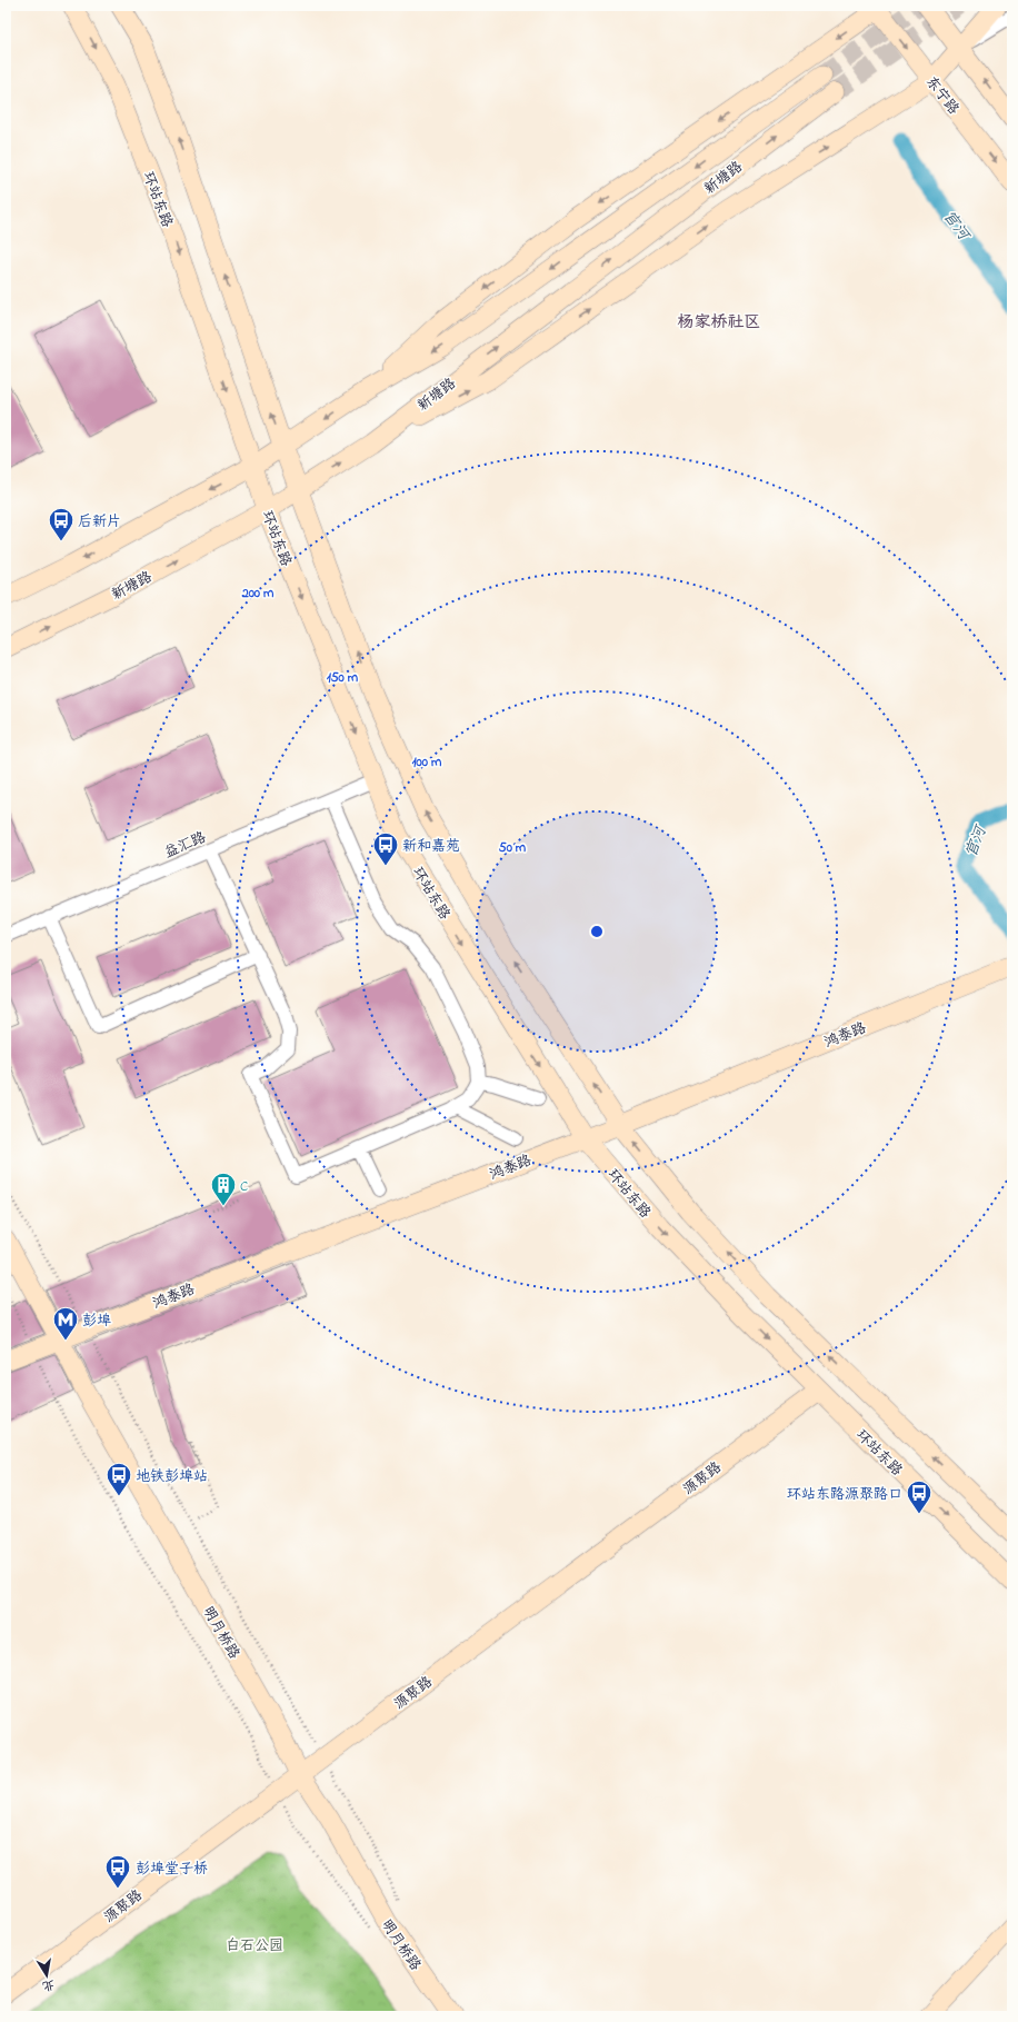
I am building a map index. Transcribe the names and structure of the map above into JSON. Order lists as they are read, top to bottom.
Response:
{
  "streets": {
    "main road": [
      "东宁路",
      "新塘路",
      "环站东路",
      "鸿泰路",
      "源聚路",
      "明月桥路"
    ],
    "street": ["益汇路"]
  },
  "crossings": [
    ["新塘路", "环站东路"],
    ["环站东路", "益汇路"],
    ["环站东路", "鸿泰路"],
    ["环站东路", "源聚路"],
    ["鸿泰路", "明月桥路"],
    ["源聚路", "明月桥路"]
  ],
  "districts": ["杨家桥社区"],
  "water": ["官河"],
  "parks": ["白石公园"],
  "places": {
    "bus stop": [
      "后新片",
      "新和嘉苑",
      "地铁彭埠站",
      "环站东路源聚路口",
      "彭埠堂子桥"
    ],
    "building": ["C"],
    "metro station": ["彭埠"]
  },
  "north": "bottom",
  "rings": [
    "200 m",
    "150 m",
    "100 m",
    "50 m"
  ]
}
